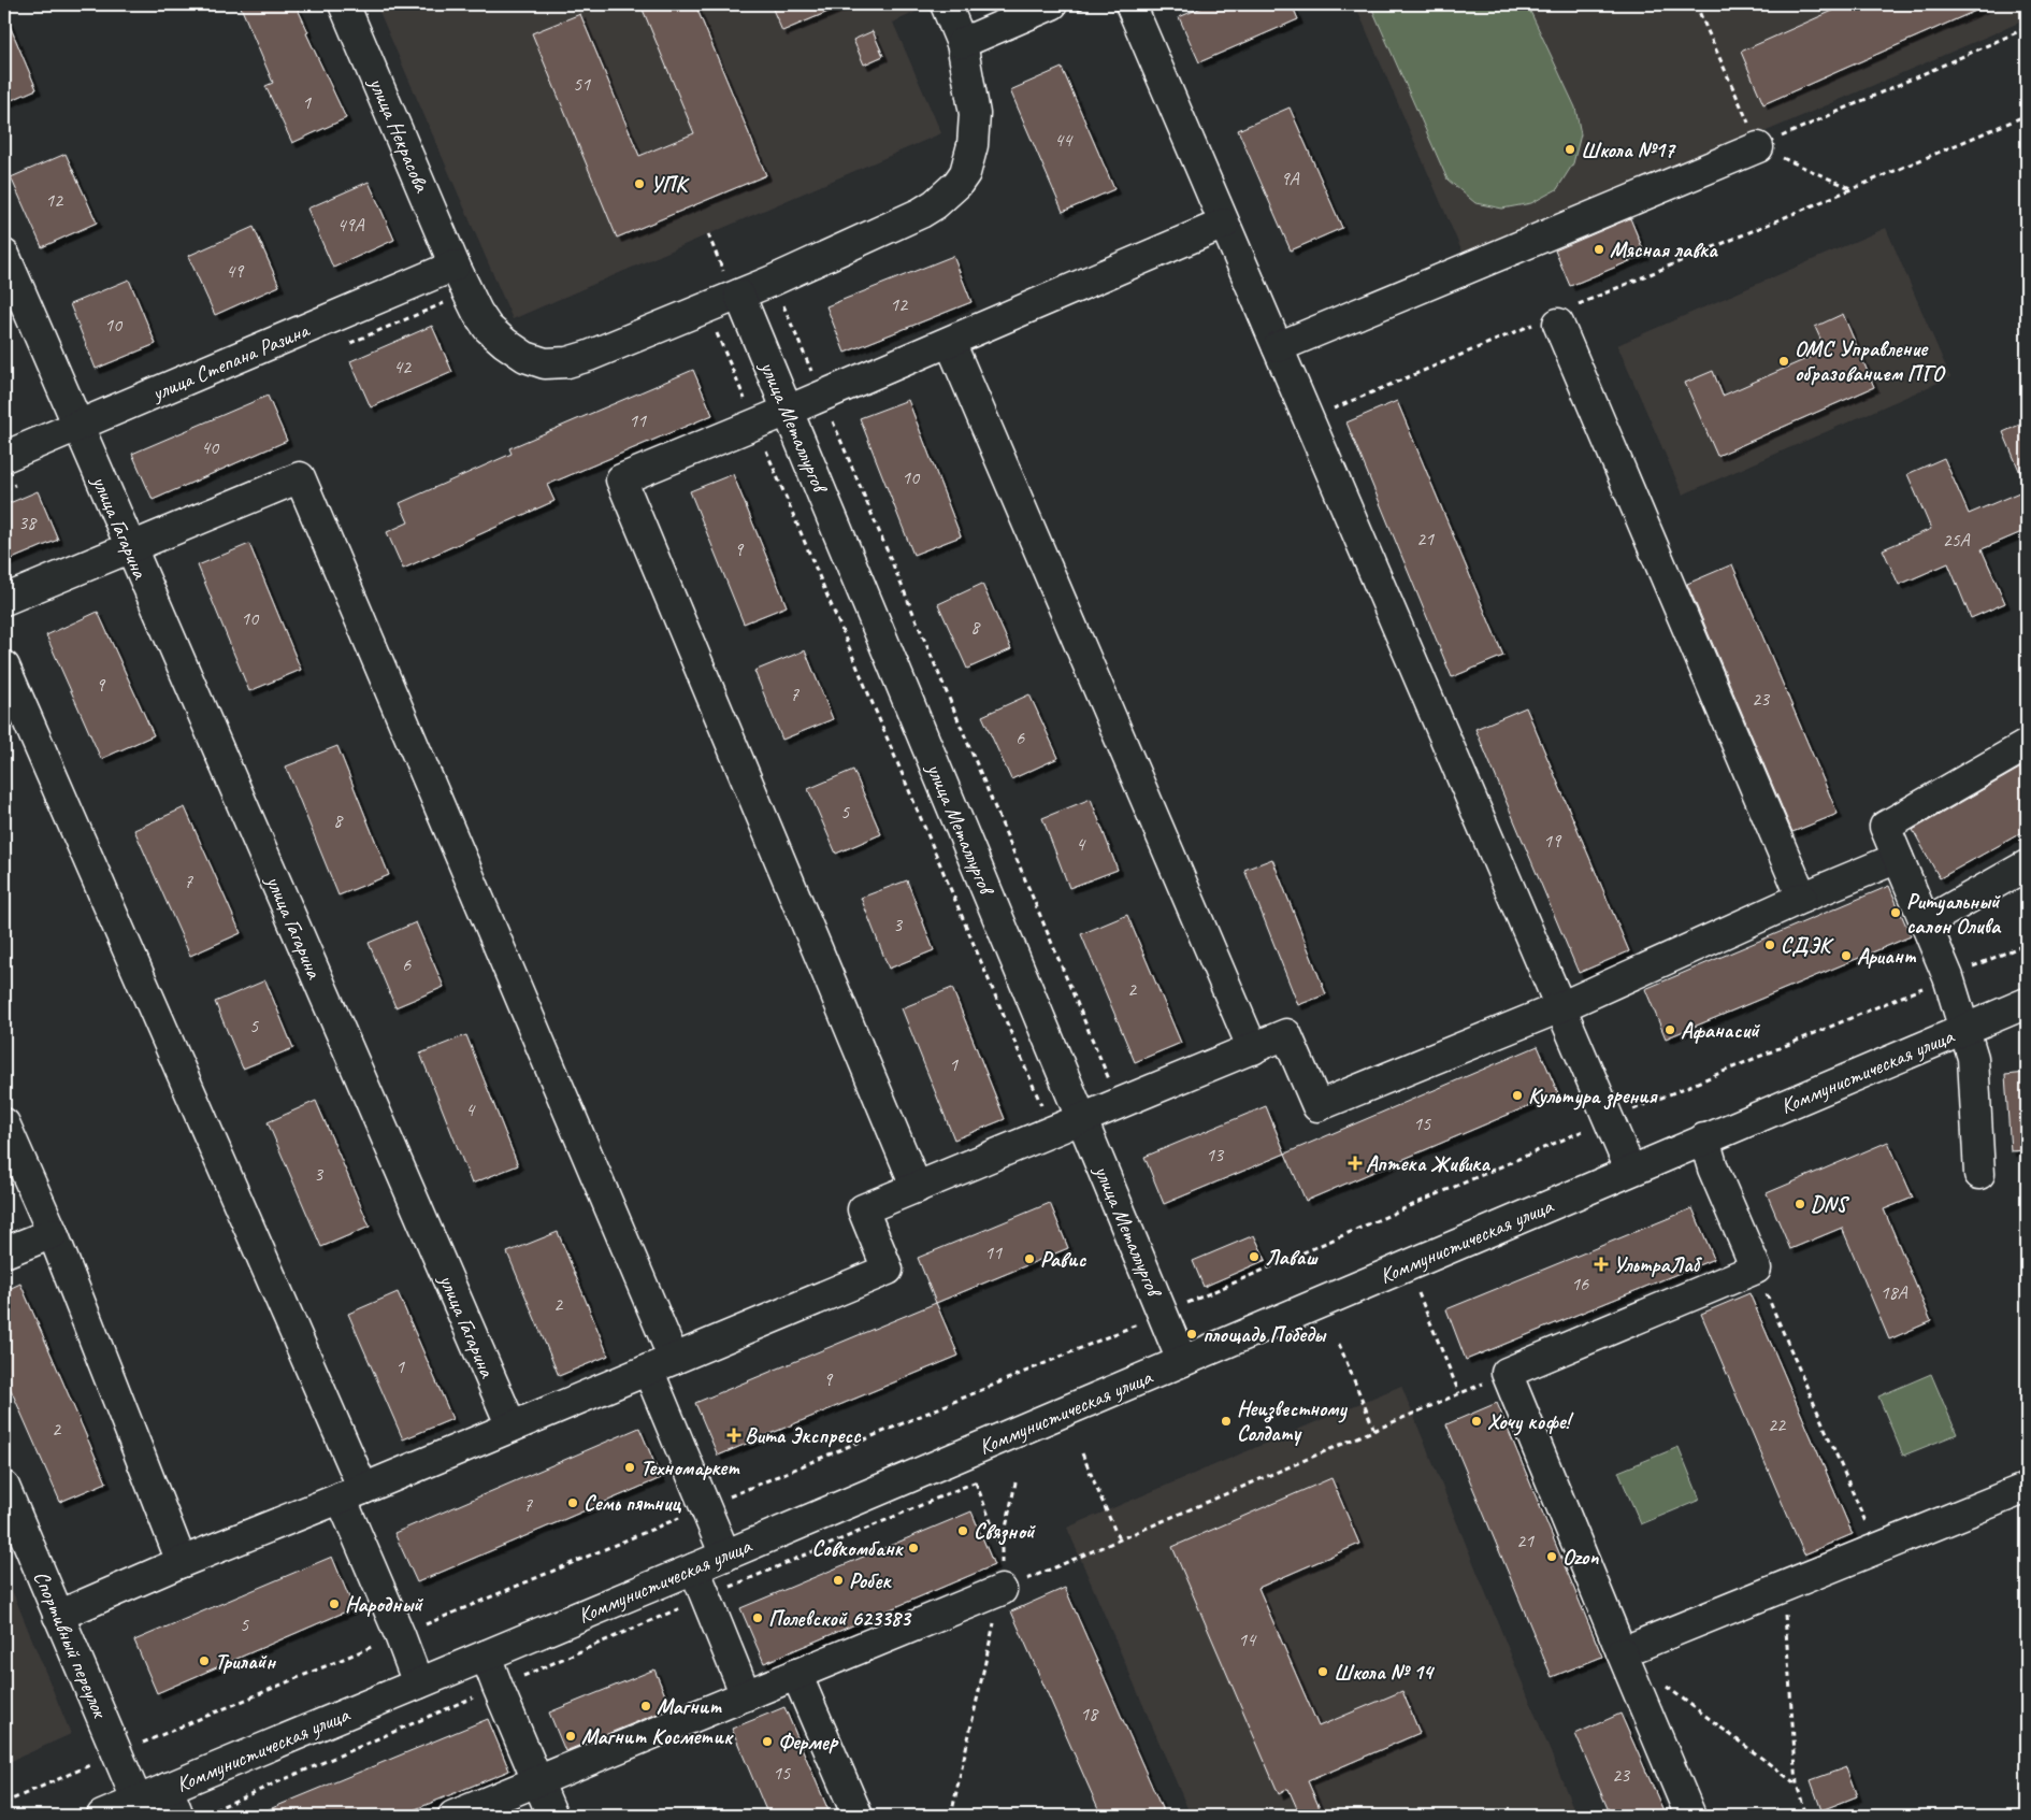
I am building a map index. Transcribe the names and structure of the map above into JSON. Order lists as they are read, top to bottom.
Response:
{
  "streets": {
    "street": [
      "улица Некрасова",
      "улица Степана Разина",
      "улица Металлургов",
      "улица Гагарина",
      "Коммунистическая улица",
      "Спортивный переулок"
    ]
  },
  "crossings": [
    ["улица Некрасова", "улица Степана Разина"],
    ["улица Некрасова", "улица Металлургов"],
    ["улица Степана Разина", "улица Гагарина"],
    ["улица Металлургов", "Коммунистическая улица"],
    ["Коммунистическая улица", "Спортивный переулок"]
  ],
  "places": {
    "other": [
      "Школа №17",
      "УПК",
      "Мясная лавка",
      "ОМС Управление образованием ПГО",
      "Ритуальный салон Олива",
      "СДЭК",
      "Ариант",
      "Афанасий",
      "Культура зрения",
      "DNS",
      "Лаваш",
      "Равис",
      "площадь Победы",
      "Неизвестному Солдату",
      "Хочу кофе!",
      "Техномаркет",
      "Семь пятниц",
      "Связной",
      "Совкомбанк",
      "Ozon",
      "Робек",
      "Народный",
      "Полевской 623383",
      "Трилайн",
      "Школа № 14",
      "Магнит",
      "Магнит Косметик",
      "Фермер"
    ],
    "health": ["Аптека Живика", "УльтраЛаб", "Вита Экспресс"]
  },
  "house_numbers": [
    "51",
    "1",
    "44",
    "9А",
    "12",
    "49А",
    "49",
    "12",
    "10",
    "42",
    "11",
    "40",
    "10",
    "38",
    "21",
    "25А",
    "9",
    "10",
    "8",
    "9",
    "7",
    "23",
    "6",
    "5",
    "8",
    "19",
    "4",
    "7",
    "3",
    "6",
    "2",
    "5",
    "1",
    "4",
    "15",
    "13",
    "3",
    "11",
    "16",
    "18А",
    "2",
    "1",
    "9",
    "22",
    "2",
    "7",
    "21",
    "5",
    "14",
    "18",
    "15",
    "23"
  ]
}
